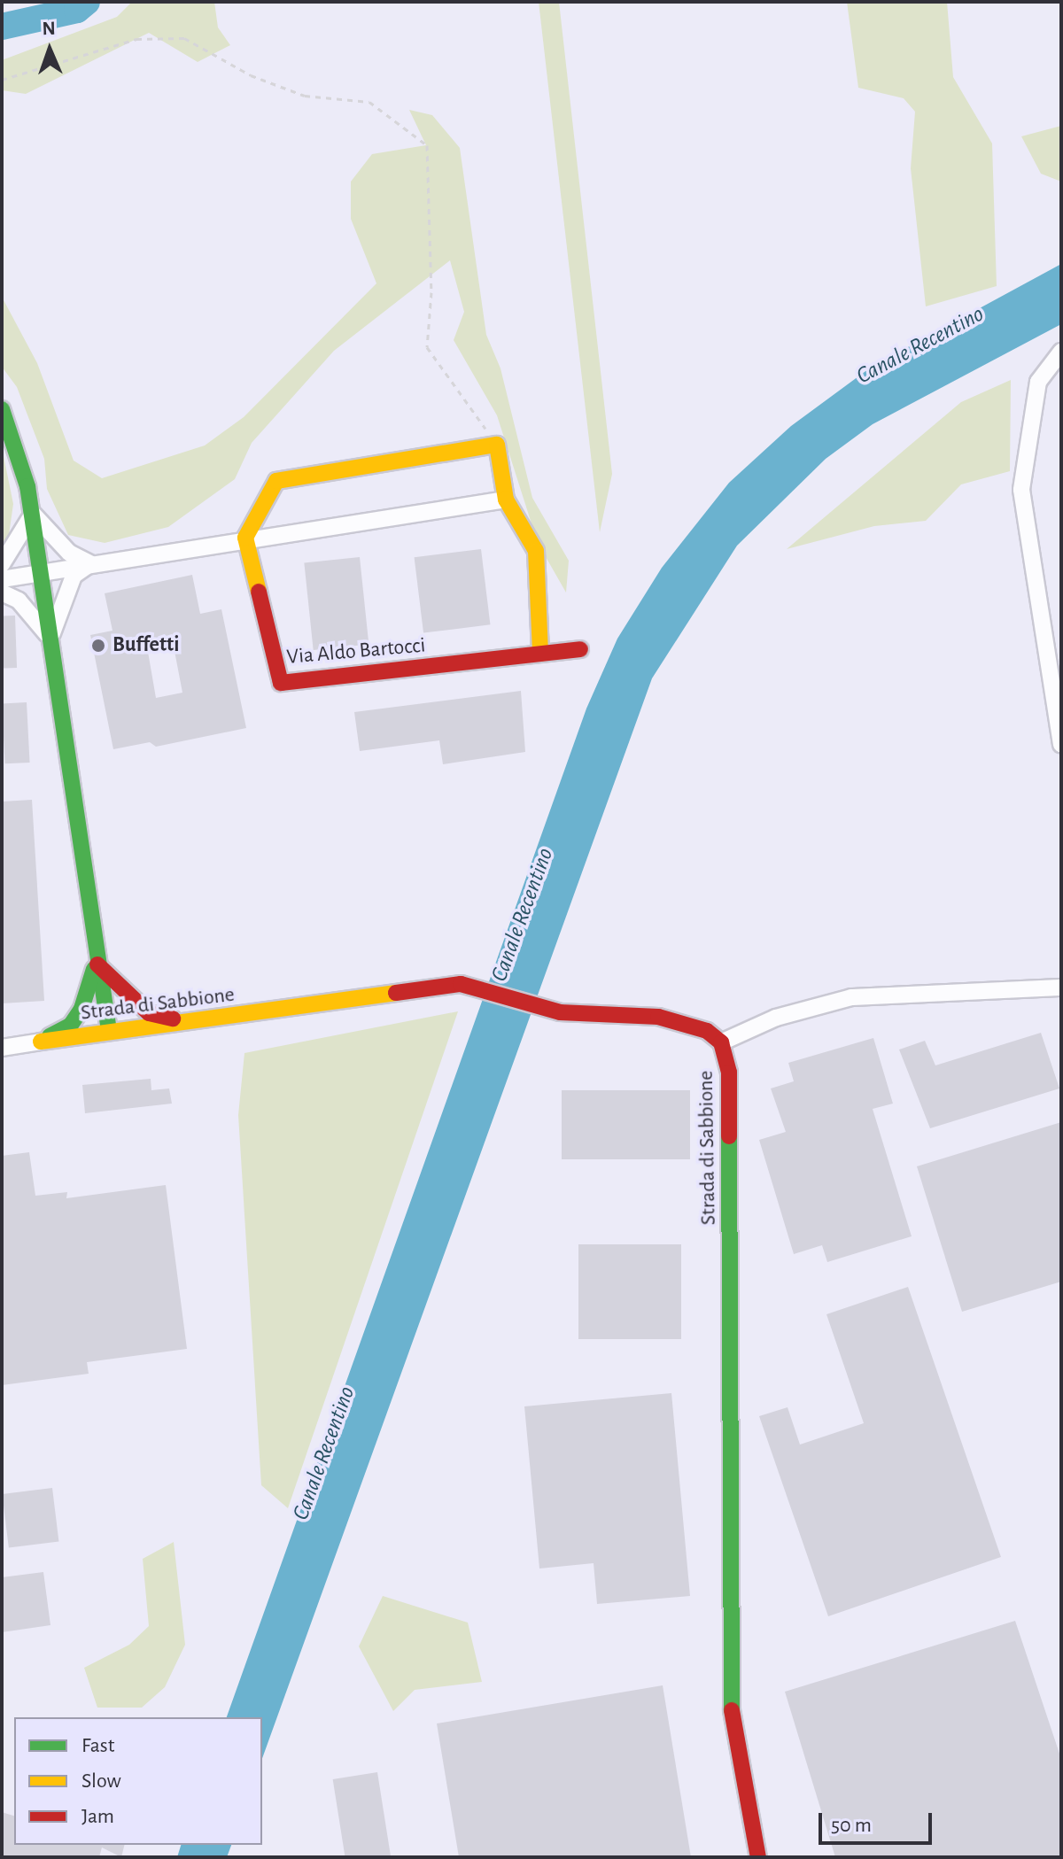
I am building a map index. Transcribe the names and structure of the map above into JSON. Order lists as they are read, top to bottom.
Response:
{
  "streets": {
    "main road": ["Via Aldo Bartocci", "Strada di Sabbione"]
  },
  "water": ["Canale Recentino"],
  "places": ["Buffetti"],
  "legend": ["Fast", "Slow", "Jam"],
  "scale_bar": "50 m",
  "north": "top"
}
